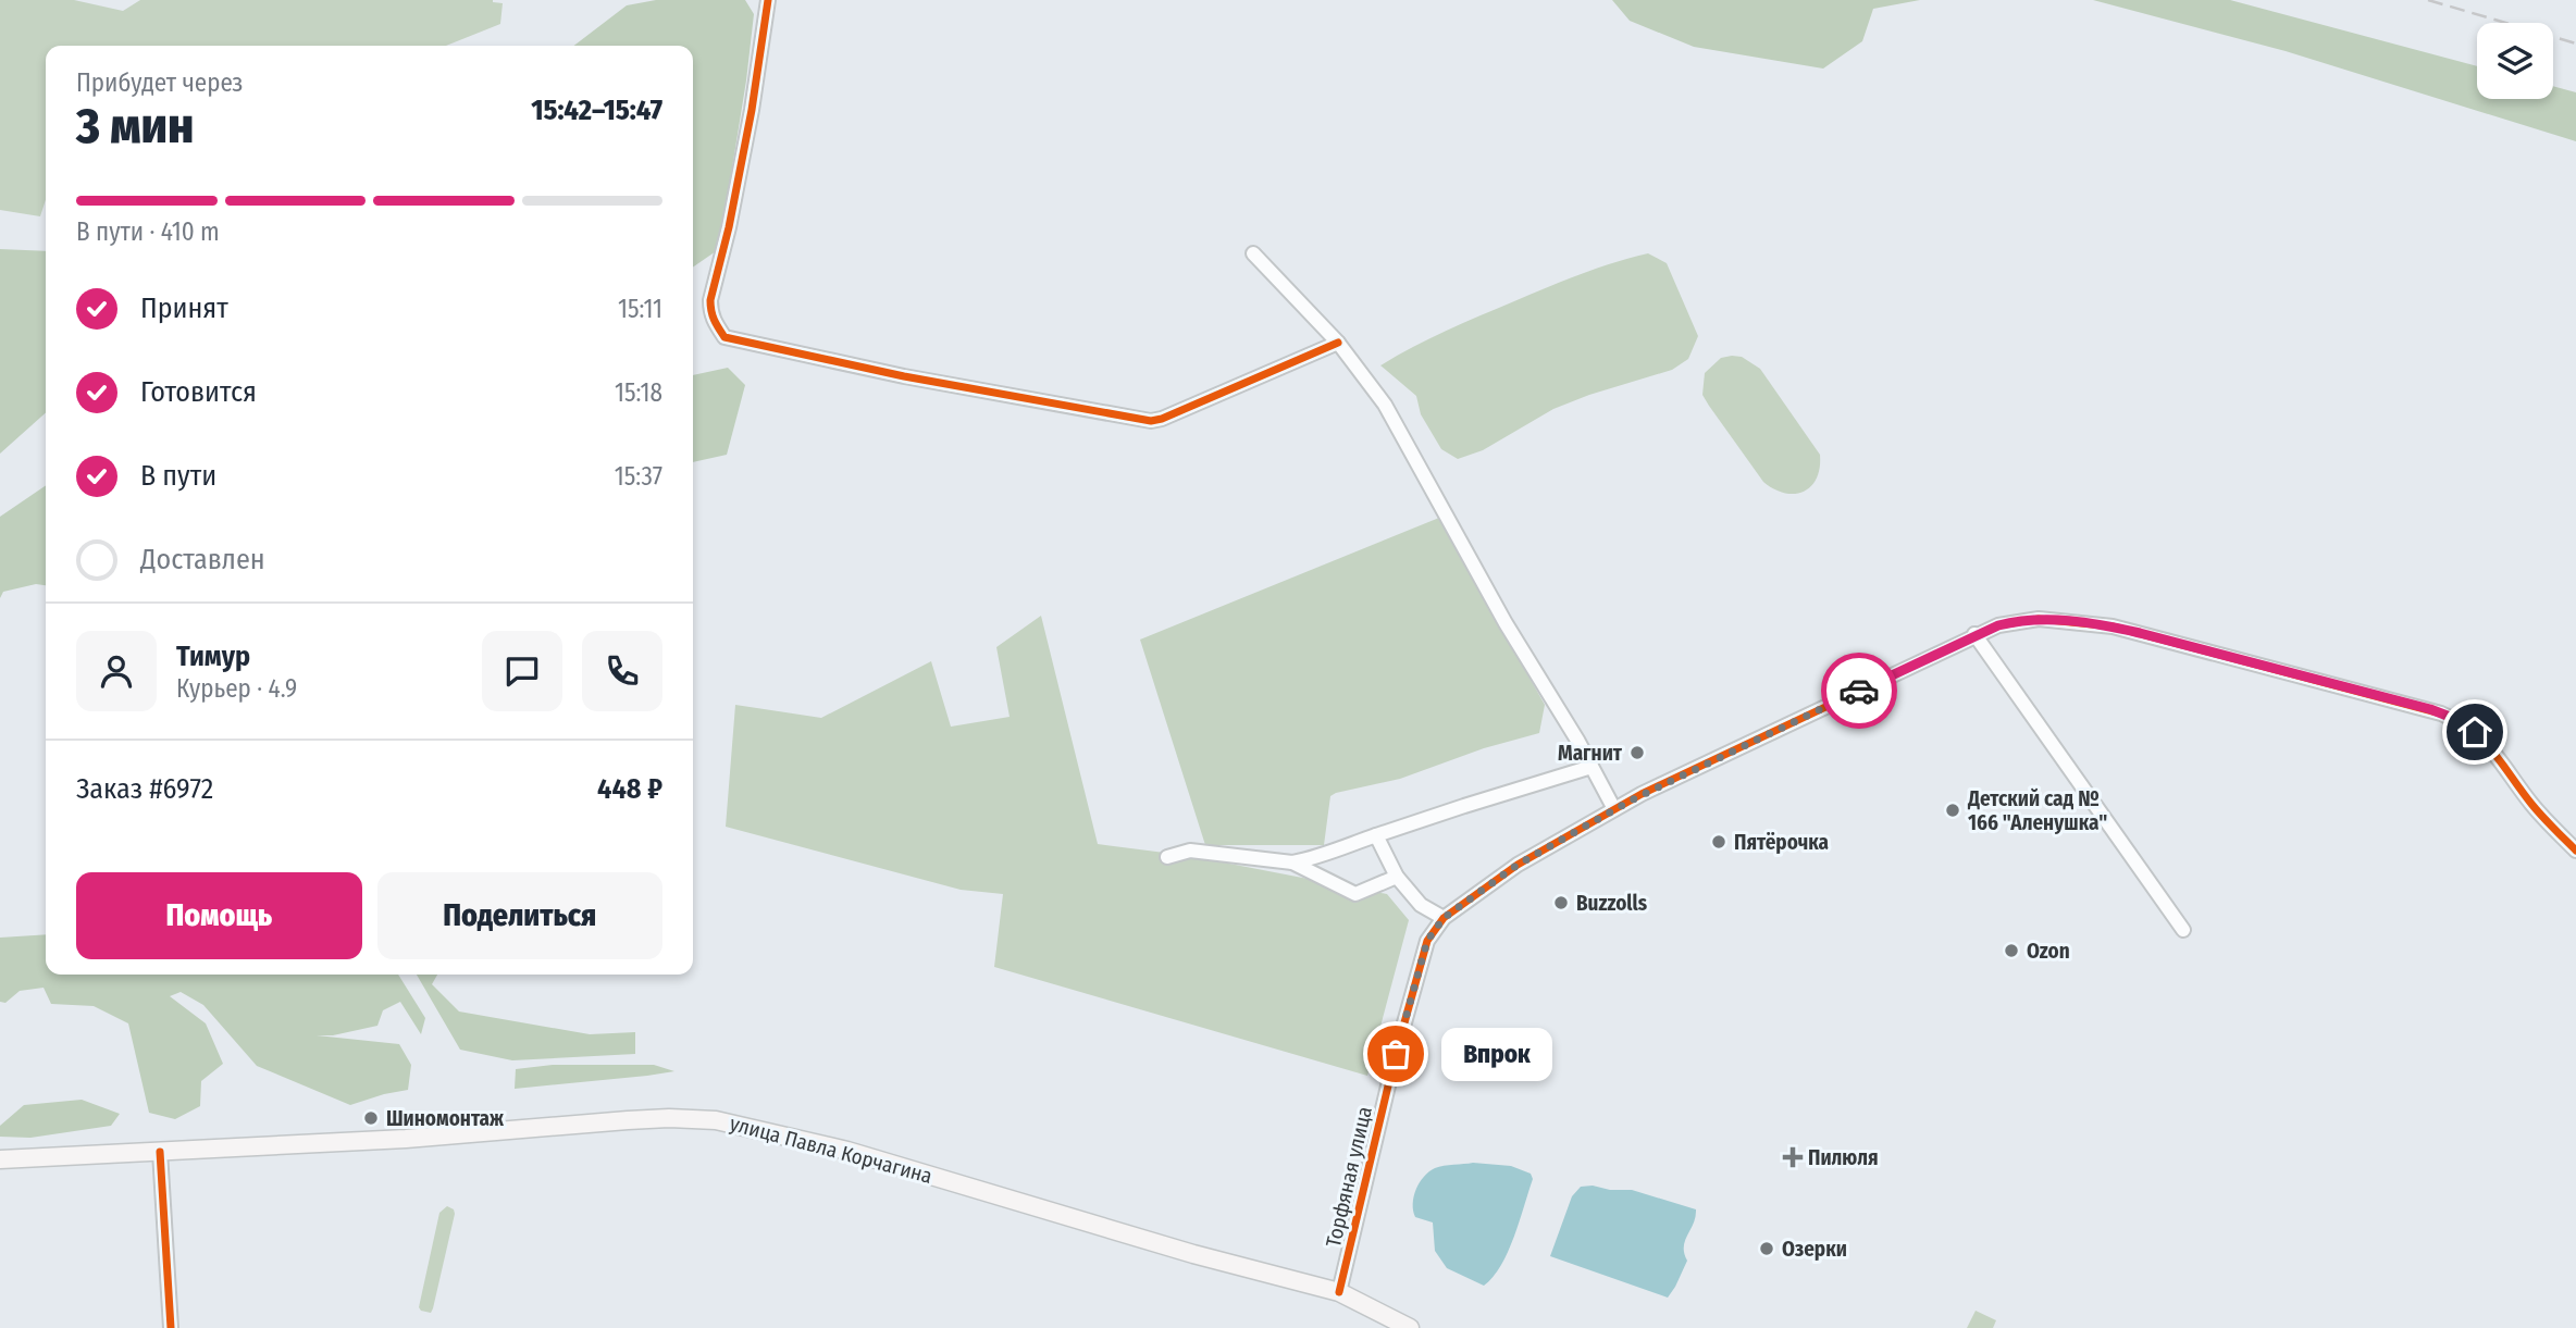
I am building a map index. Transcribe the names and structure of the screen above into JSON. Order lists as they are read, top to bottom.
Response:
{
  "streets": {
    "main road": ["улица Павла Корчагина"],
    "street": ["Торфяная улица"]
  },
  "crossings": [
    ["улица Павла Корчагина", "Торфяная улица"]
  ],
  "places": {
    "other": [
      "Магнит",
      "Детский сад № 166 \"Аленушка\"",
      "Пятёрочка",
      "Buzzolls",
      "Ozon",
      "Впрок",
      "Шиномонтаж",
      "Озерки"
    ],
    "health": ["Пилюля"]
  },
  "page": {
    "heading": ["3 мин", "Прибудет через", "15:42–15:47"],
    "panel": [
      "Тимур",
      "Курьер · 4.9",
      "Заказ #6972",
      "448 ₽"
    ],
    "bar": "В пути · 410 m",
    "list": [
      ["Принят", "15:11"],
      ["Готовится", "15:18"],
      ["В пути", "15:37"],
      "Доставлен"
    ],
    "buttons": ["Помощь", "Поделиться"],
    "bubble": "Впрок"
  }
}
